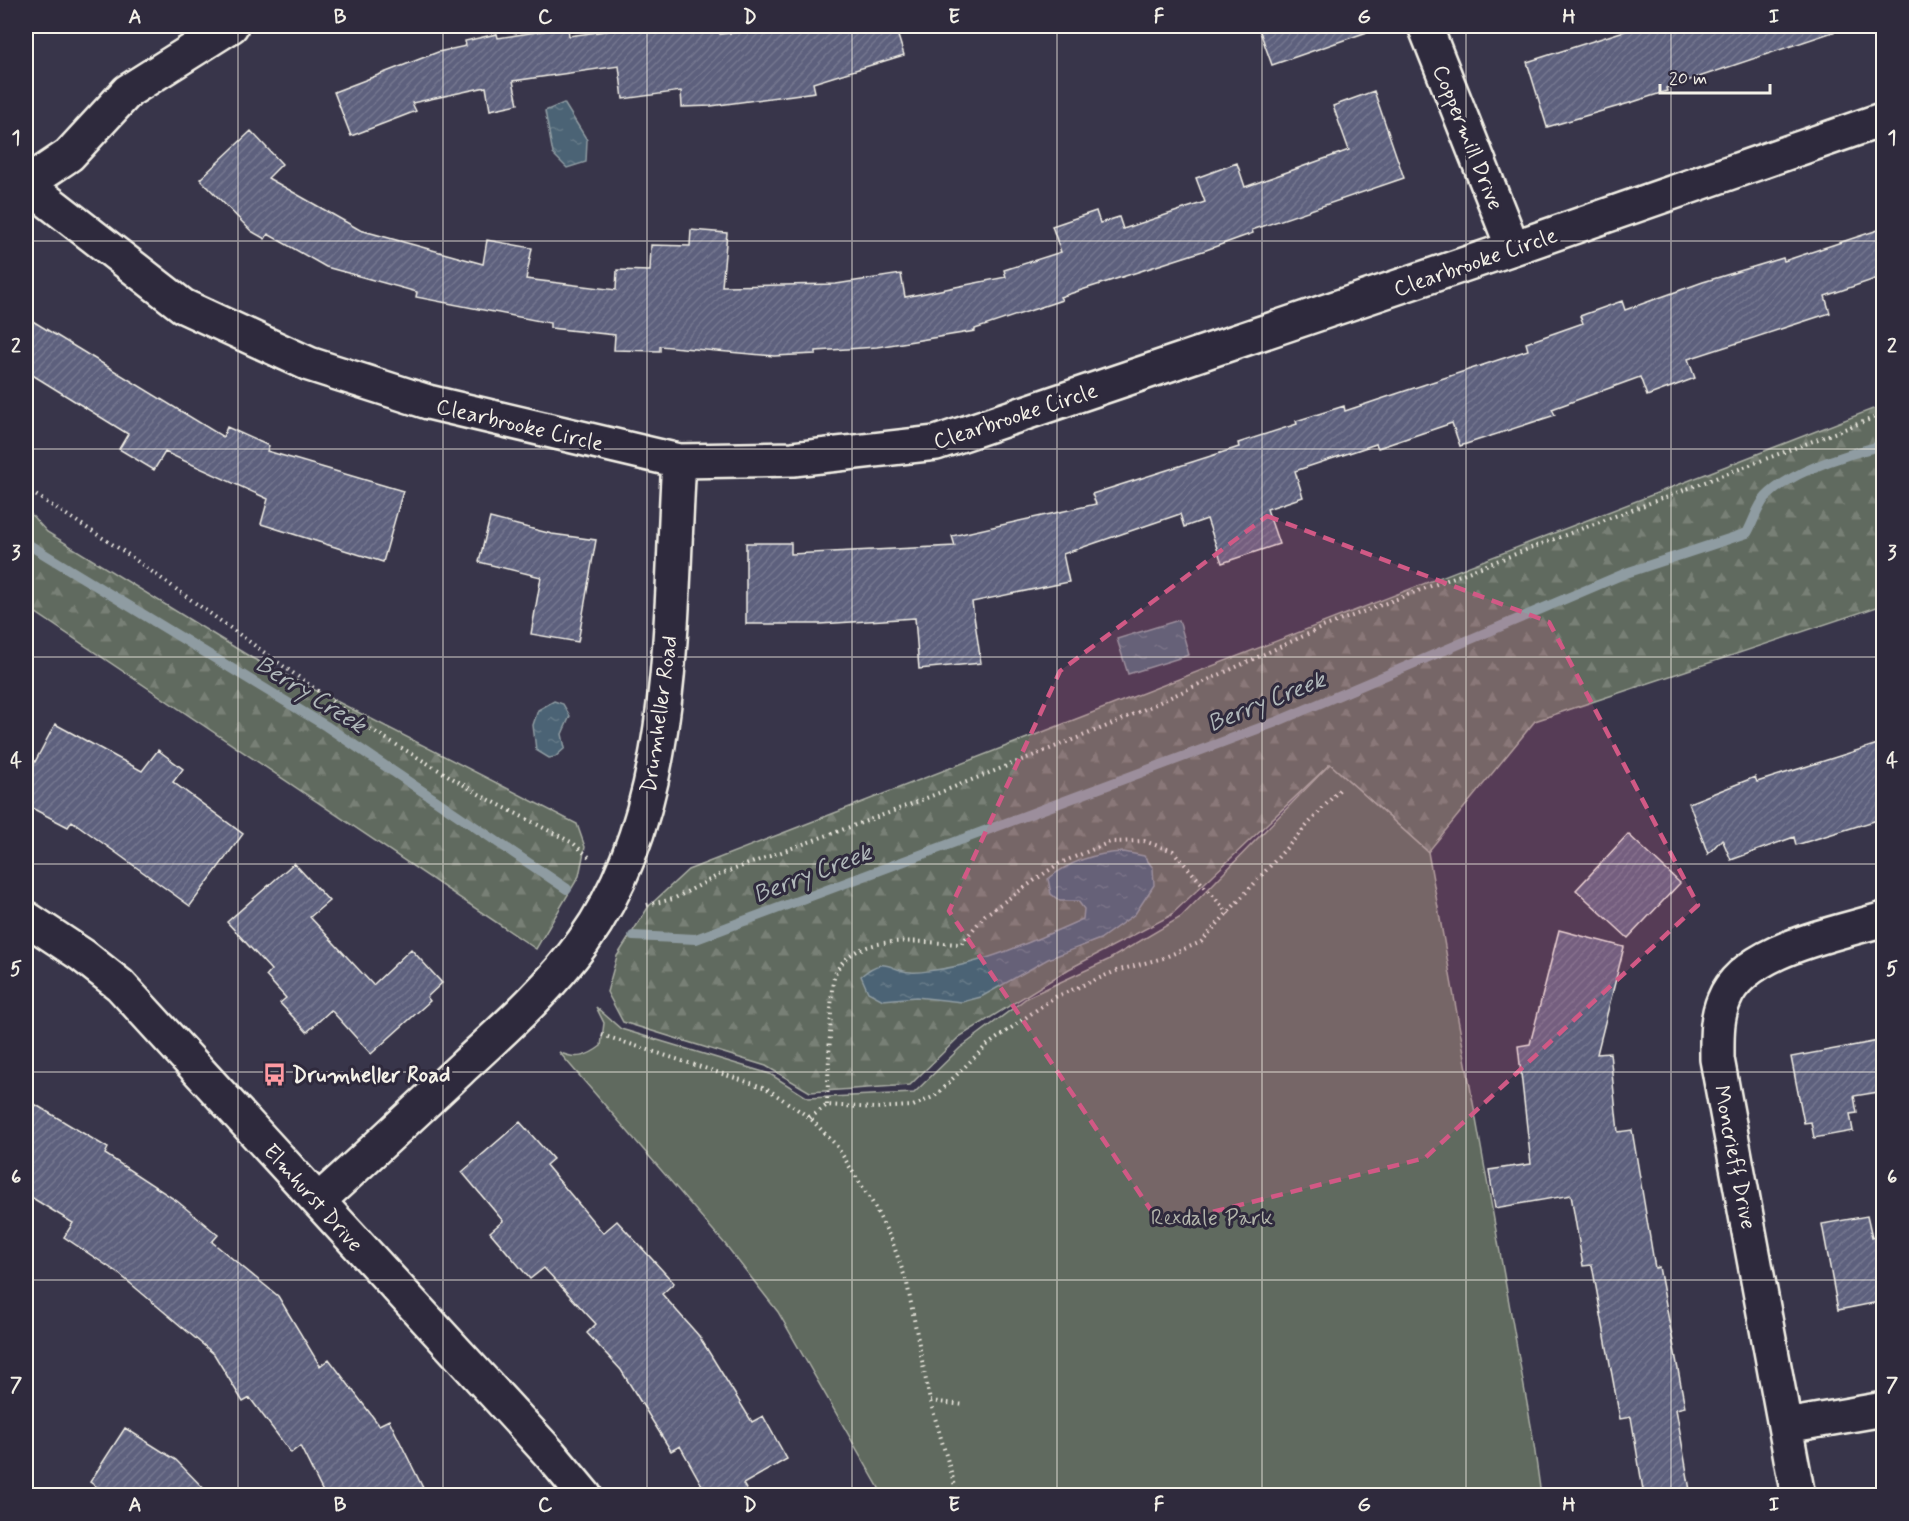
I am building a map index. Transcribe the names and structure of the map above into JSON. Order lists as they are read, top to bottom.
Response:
{
  "streets": {
    "street": [
      "Coppermill Drive",
      "Clearbrooke Circle",
      "Drumheller Road",
      "Moncrieff Drive",
      "Elmhurst Drive"
    ]
  },
  "crossings": [
    ["Coppermill Drive", "Clearbrooke Circle"],
    ["Clearbrooke Circle", "Drumheller Road"],
    ["Drumheller Road", "Elmhurst Drive"]
  ],
  "water": ["Berry Creek"],
  "parks": ["Rexdale Park"],
  "places": {
    "bus stop": ["Drumheller Road"]
  },
  "scale_bar": "20 m",
  "grid": {
    "columns": [
      "A",
      "B",
      "C",
      "D",
      "E",
      "F",
      "G",
      "H",
      "I"
    ],
    "rows": [
      "1",
      "2",
      "3",
      "4",
      "5",
      "6",
      "7"
    ]
  }
}
